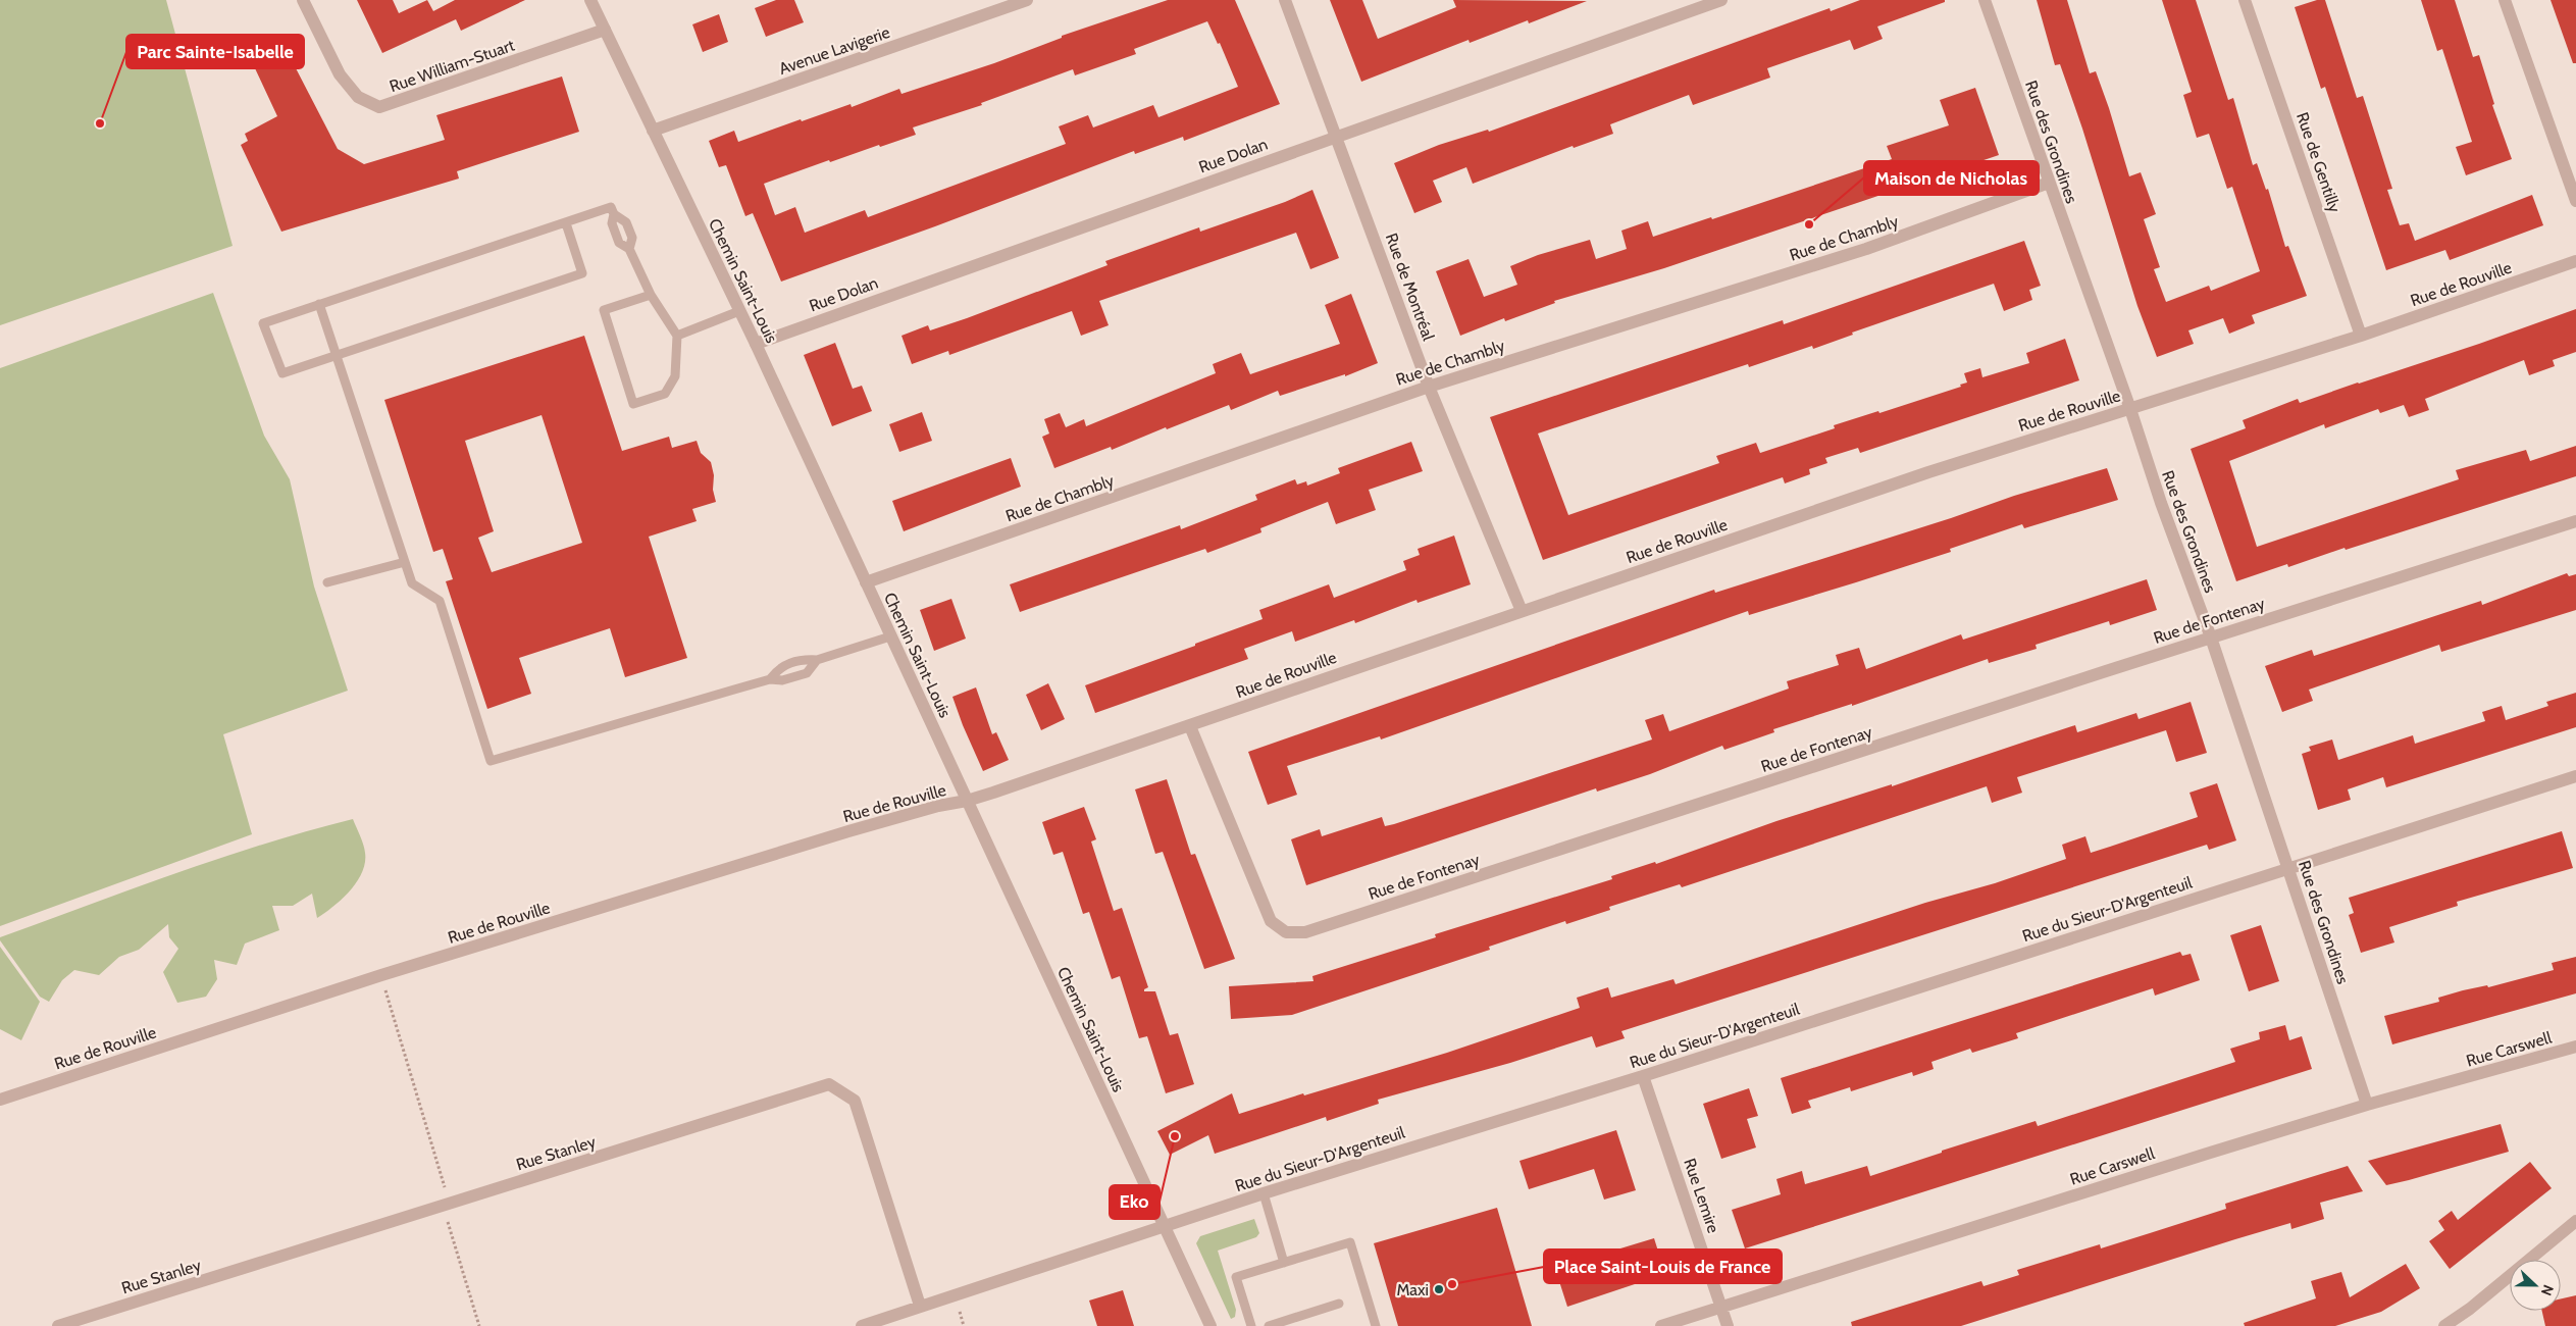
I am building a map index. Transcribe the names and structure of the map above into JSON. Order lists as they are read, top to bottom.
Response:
{
  "streets": {
    "street": [
      "Avenue Lavigerie",
      "Rue William-Stuart",
      "Rue des Grondines",
      "Rue Dolan",
      "Rue de Gentilly",
      "Rue de Chambly",
      "Chemin Saint-Louis",
      "Rue de Rouville",
      "Rue de Montréal",
      "Rue de Fontenay",
      "Rue du Sieur-D'Argenteuil",
      "Rue Carswell",
      "Rue Stanley",
      "Rue Lemire"
    ]
  },
  "crossings": [
    ["Avenue Lavigerie", "Chemin Saint-Louis"],
    ["Rue William-Stuart", "Chemin Saint-Louis"],
    ["Rue des Grondines", "Rue de Chambly"],
    ["Rue des Grondines", "Rue de Rouville"],
    ["Rue des Grondines", "Rue de Fontenay"],
    ["Rue des Grondines", "Rue du Sieur-D'Argenteuil"],
    ["Rue des Grondines", "Rue Carswell"],
    ["Rue Dolan", "Chemin Saint-Louis"],
    ["Rue Dolan", "Rue de Montréal"],
    ["Rue de Gentilly", "Rue de Rouville"],
    ["Rue de Chambly", "Chemin Saint-Louis"],
    ["Rue de Chambly", "Rue de Montréal"],
    ["Chemin Saint-Louis", "Rue de Rouville"],
    ["Chemin Saint-Louis", "Rue du Sieur-D'Argenteuil"],
    ["Rue de Rouville", "Rue de Montréal"],
    ["Rue de Rouville", "Rue de Fontenay"],
    ["Rue du Sieur-D'Argenteuil", "Rue Stanley"],
    ["Rue du Sieur-D'Argenteuil", "Rue Lemire"],
    ["Rue Carswell", "Rue Lemire"]
  ],
  "places": [
    "Parc Sainte-Isabelle",
    "Maison de Nicholas",
    "Eko",
    "Place Saint-Louis de France",
    "Maxi"
  ],
  "north": "right"
}
